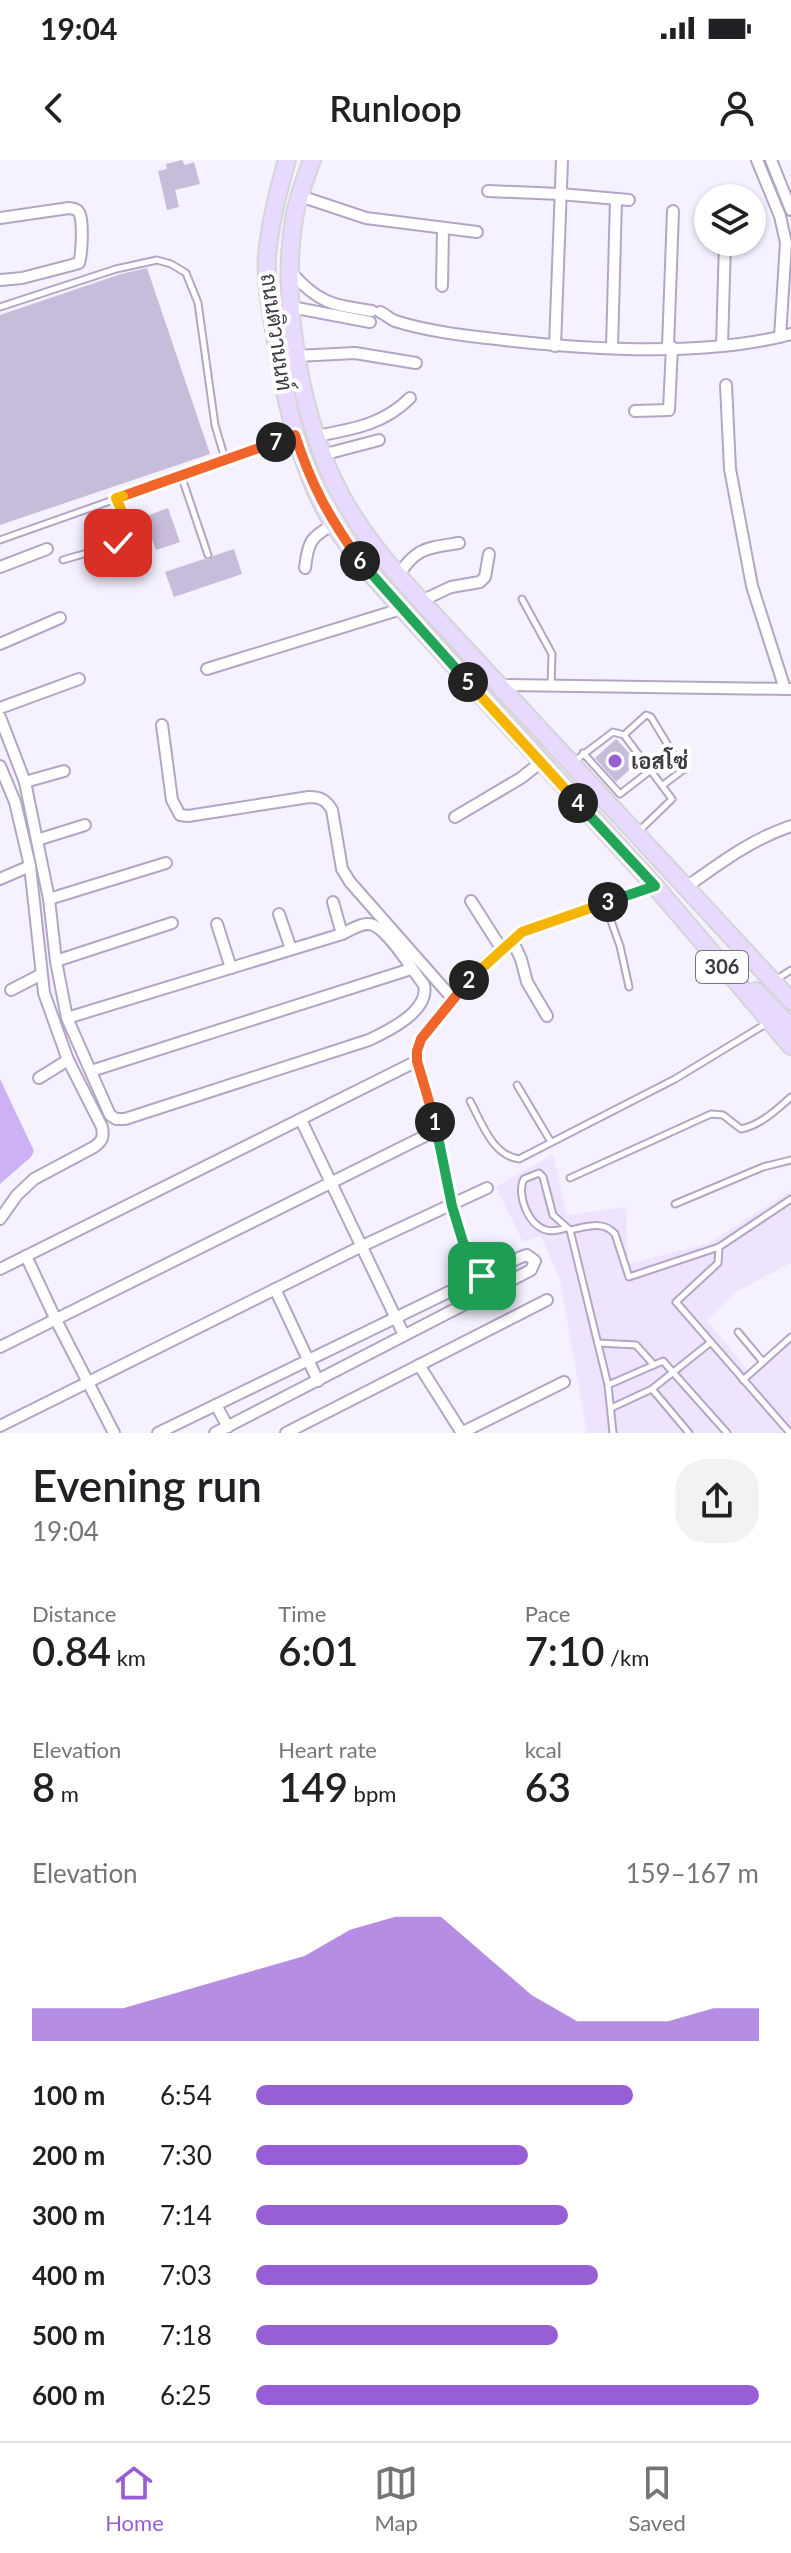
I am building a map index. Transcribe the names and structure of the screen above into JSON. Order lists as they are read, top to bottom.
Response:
{
  "streets": {
    "main road": ["ถนนติวานนท์", "306"]
  },
  "crossings": [
    ["ถนนติวานนท์", "306"]
  ],
  "places": ["เอสโซ่"],
  "page": {
    "status": "19:04",
    "header": "Runloop",
    "pins": [
      "7",
      "6",
      "5",
      "4",
      "3",
      "2",
      "1"
    ],
    "heading": ["Evening run", "19:04"],
    "stats": [
      ["Distance", "0.84 km"],
      ["Time", "6:01"],
      ["Pace", "7:10 /km"],
      ["Elevation", "8 m"],
      ["Heart rate", "149 bpm"],
      ["kcal", "63"]
    ],
    "chart": ["Elevation", "159–167 m"],
    "list": [
      {
        "name": "100 m",
        "note": "6:54"
      },
      {
        "name": "200 m",
        "note": "7:30"
      },
      {
        "name": "300 m",
        "note": "7:14"
      },
      {
        "name": "400 m",
        "note": "7:03"
      },
      {
        "name": "500 m",
        "note": "7:18"
      },
      {
        "name": "600 m",
        "note": "6:25"
      }
    ],
    "tabs": ["Home", "Map", "Saved"]
  }
}
